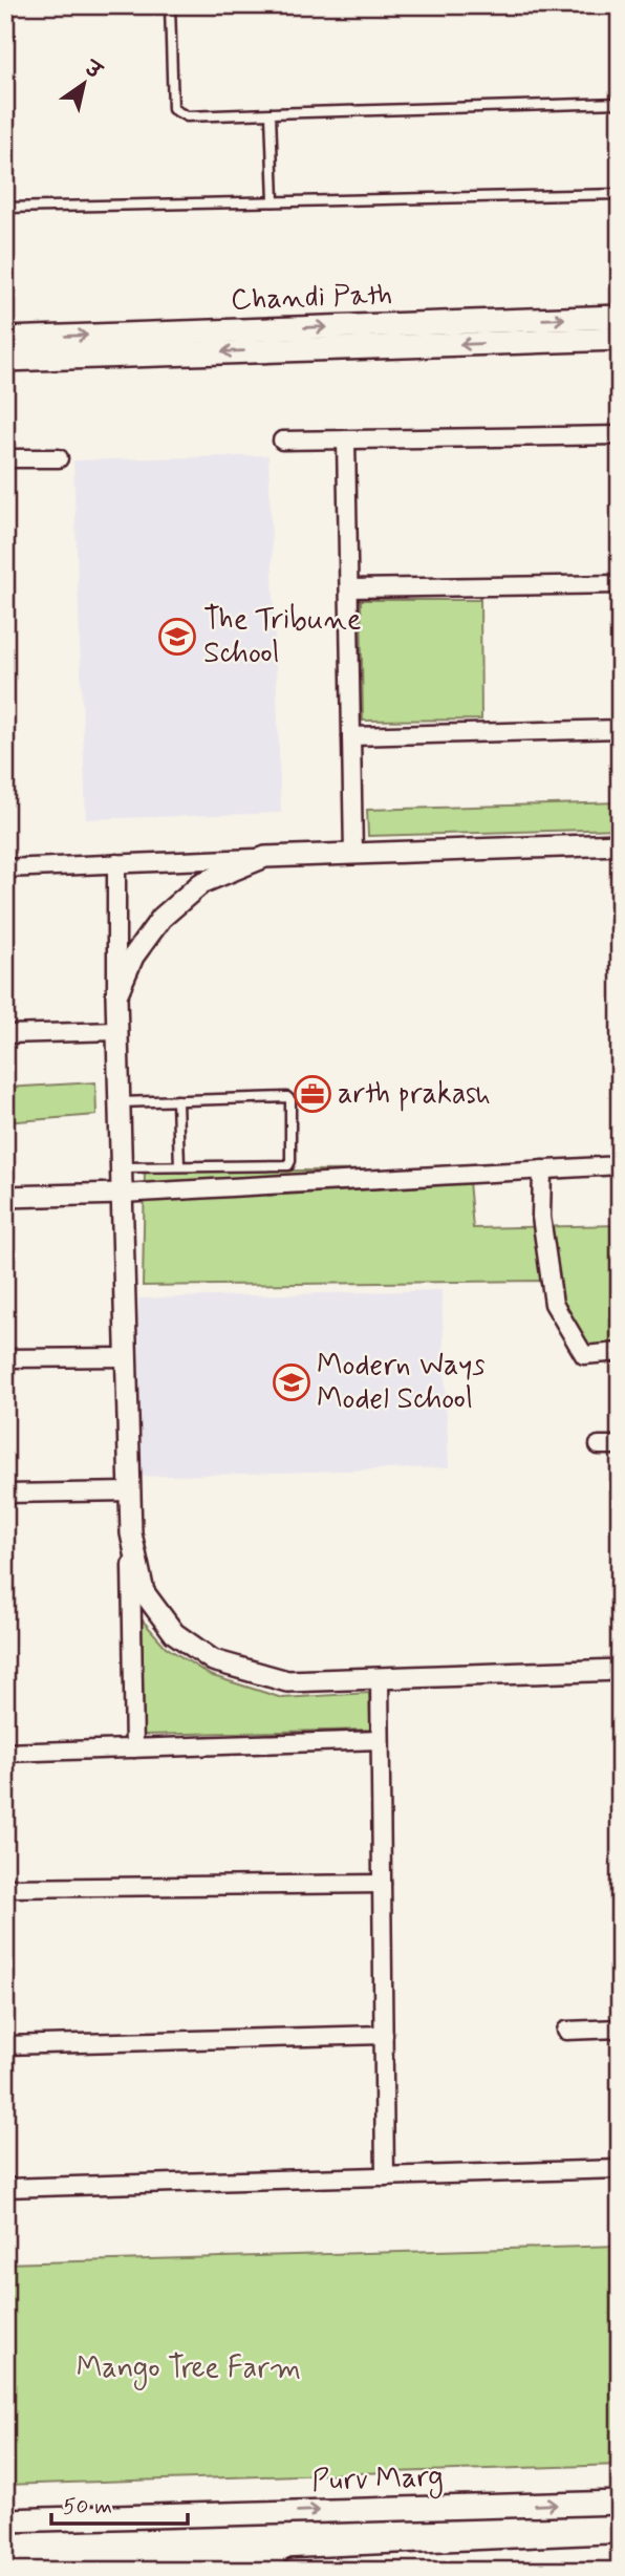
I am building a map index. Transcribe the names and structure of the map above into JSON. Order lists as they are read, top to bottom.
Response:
{
  "streets": {
    "main road": ["Chandi Path", "Purv Marg"]
  },
  "parks": ["Mango Tree Farm"],
  "places": {
    "school or university": ["The Tribune School", "Modern Ways Model School"],
    "office": ["arth prakash"]
  },
  "scale_bar": "50 m",
  "north": "top right"
}
